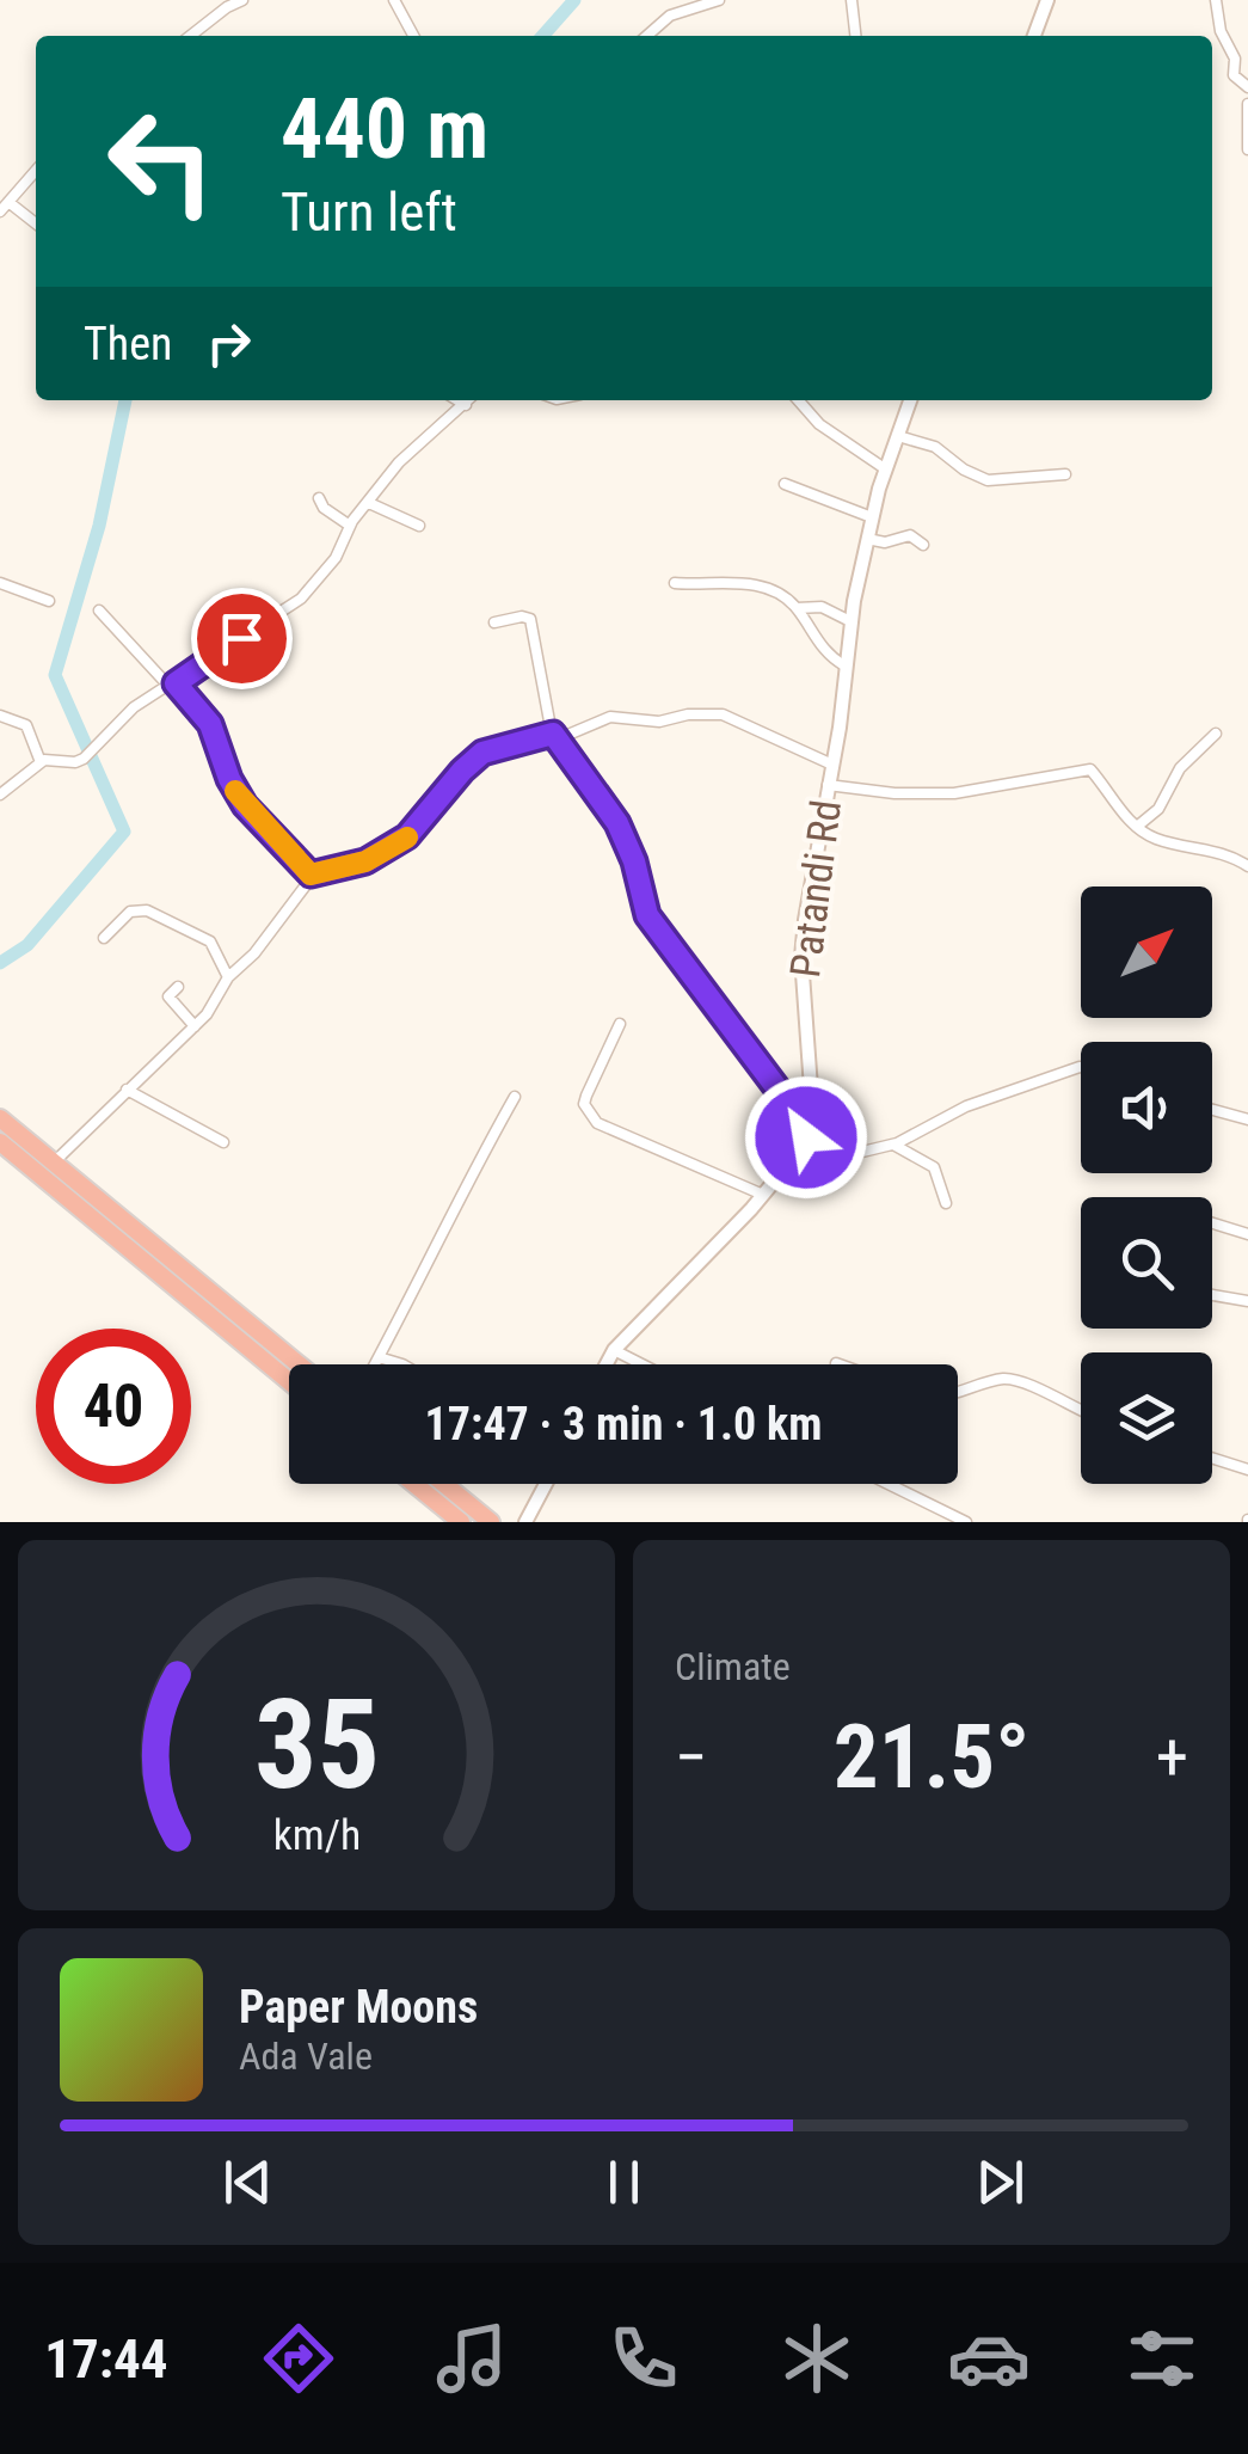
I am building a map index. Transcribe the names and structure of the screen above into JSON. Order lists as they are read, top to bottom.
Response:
{
  "streets": {
    "street": ["Patandi Rd"]
  },
  "north": "top right",
  "page": {
    "turn": ["440 m", "Turn left"],
    "then": "Then",
    "limit": "40",
    "trip": "17:47 · 3 min · 1.0 km",
    "tile": "Climate",
    "heat": ["−", "21.5°", "+"],
    "song": ["Paper Moons", "Ada Vale"],
    "tabs": "17:44",
    "gauge": ["35", "km/h"]
  }
}
